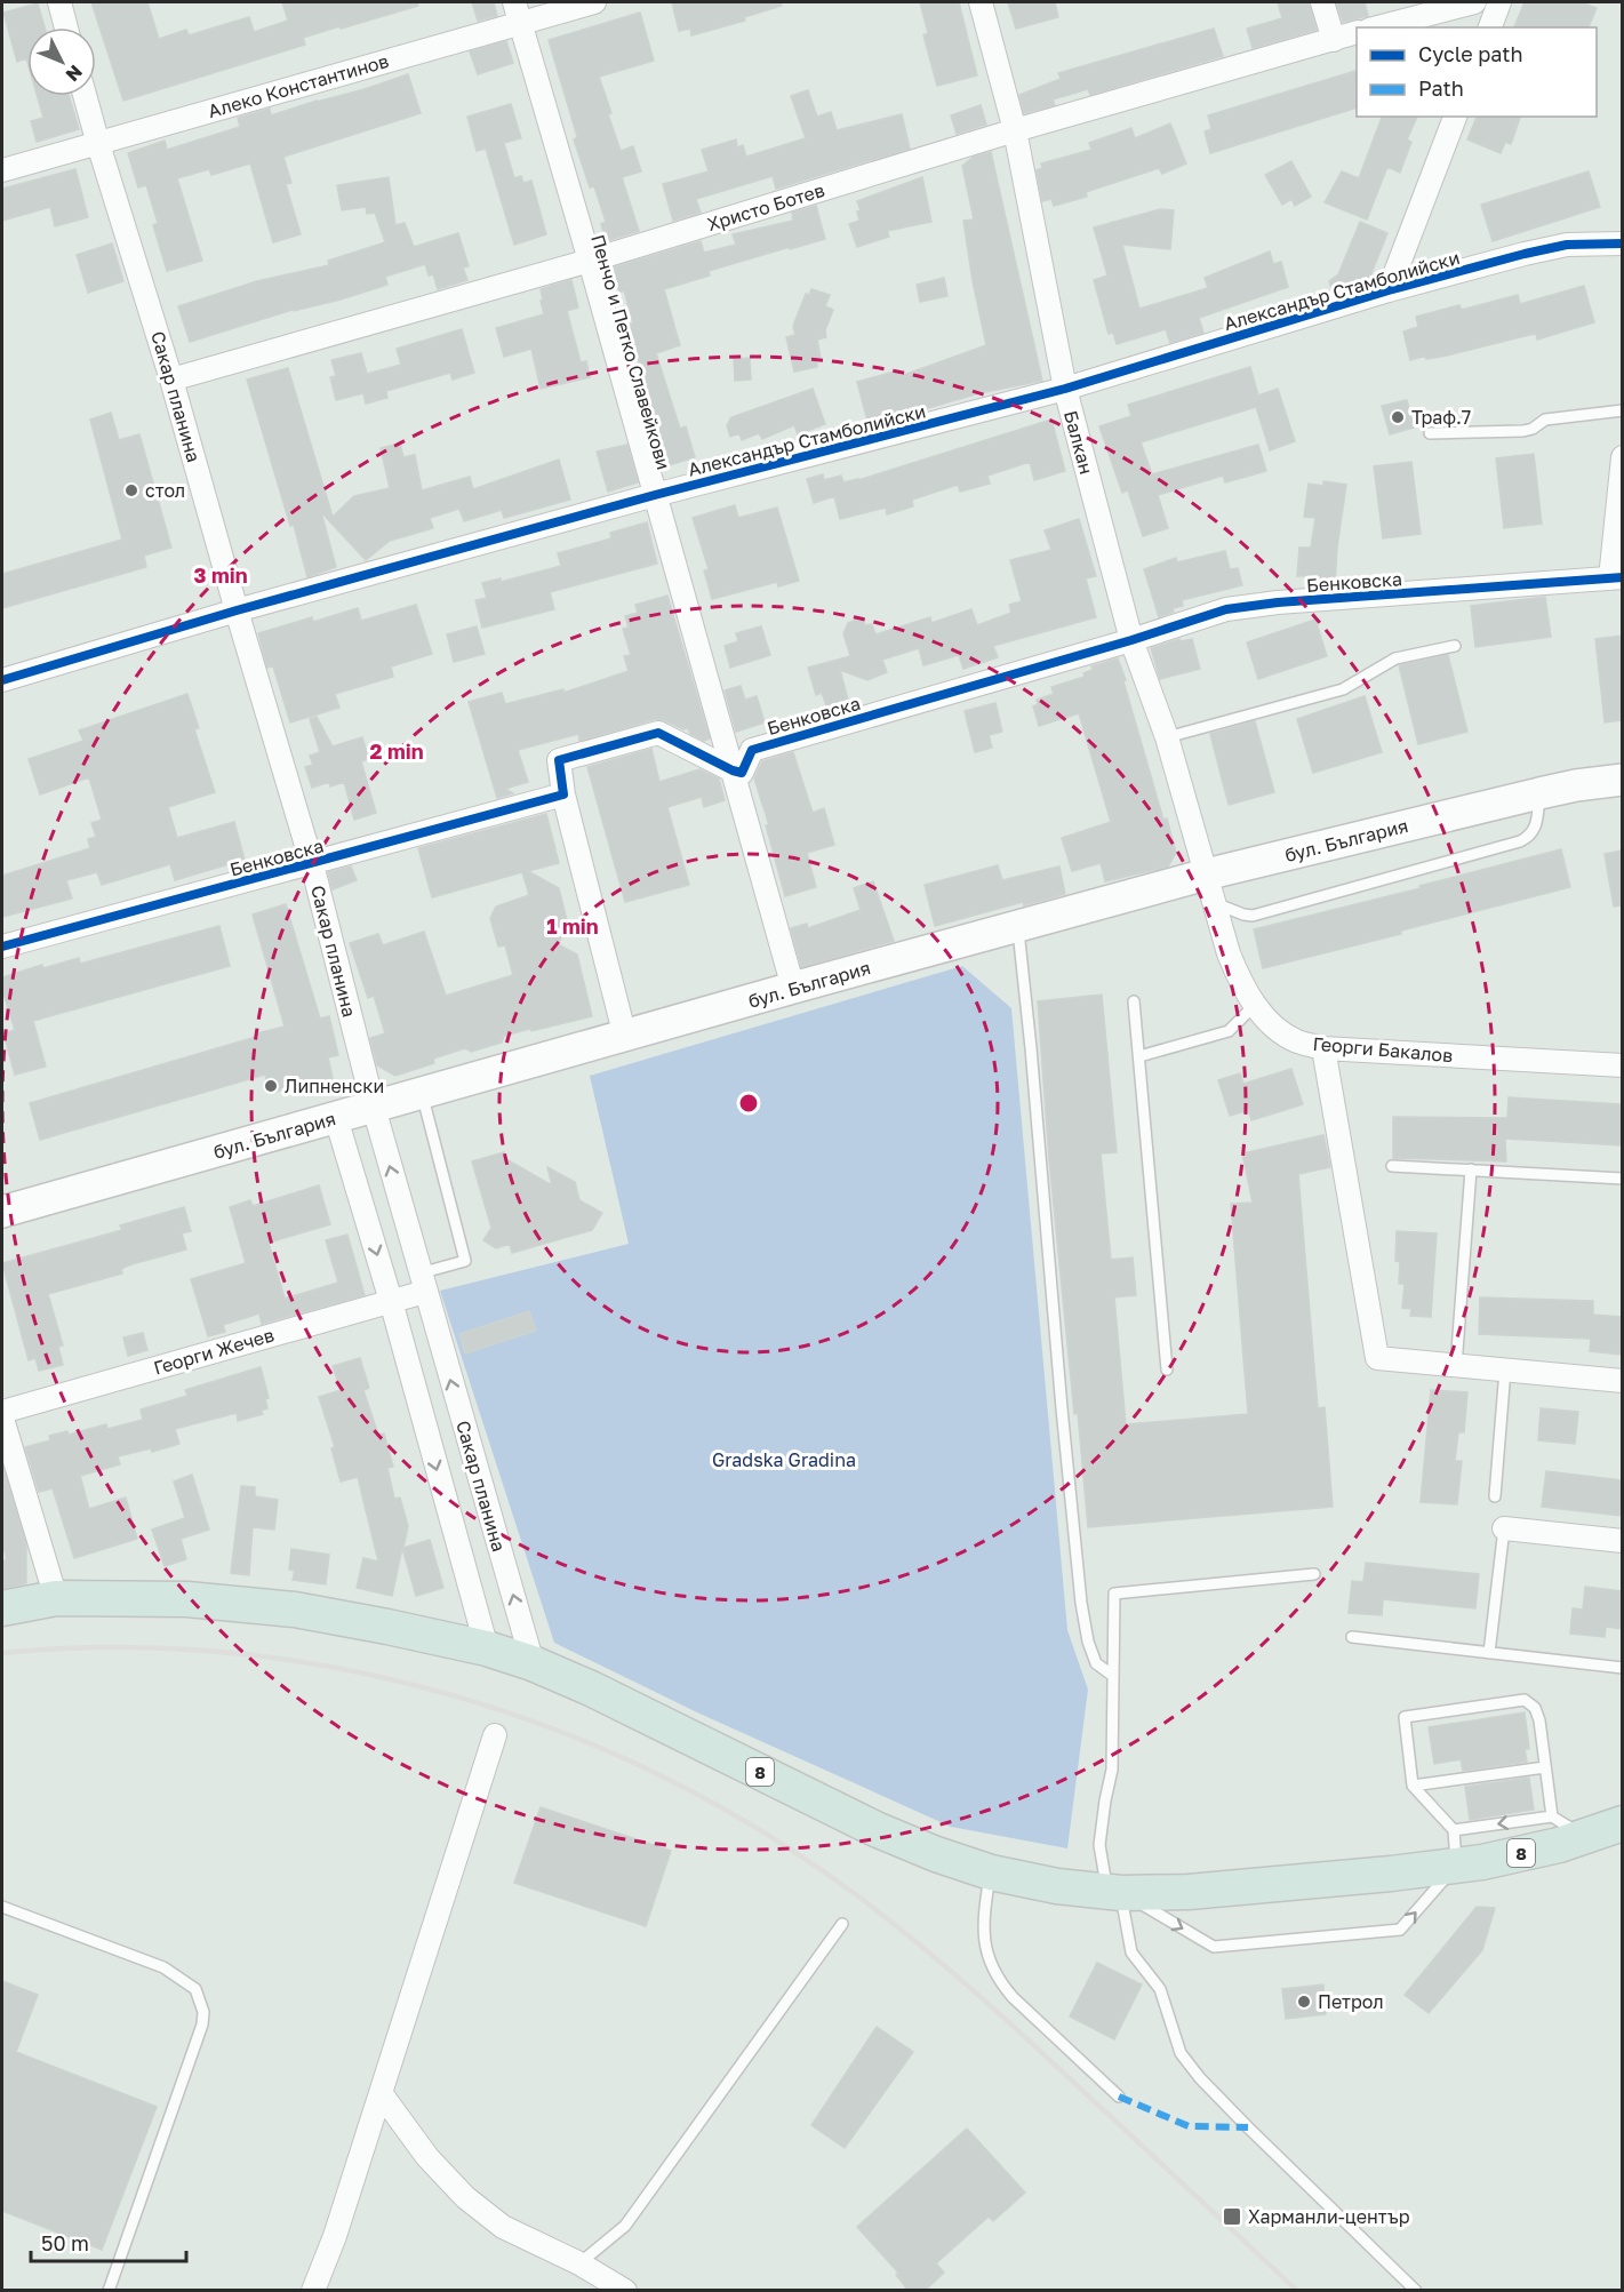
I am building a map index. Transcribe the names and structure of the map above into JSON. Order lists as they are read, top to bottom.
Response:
{
  "streets": {
    "main road": ["8"],
    "street": [
      "Алеко Константинов",
      "Христо Ботев",
      "Александър Стамболийски",
      "Пенчо и Петко Славейкови",
      "Сакар планина",
      "Балкан",
      "Бенковска",
      "бул. България",
      "Георги Бакалов",
      "Георги Жечев"
    ]
  },
  "crossings": [
    ["Алеко Константинов", "Пенчо и Петко Славейкови"],
    ["Алеко Константинов", "Сакар планина"],
    ["Христо Ботев", "Пенчо и Петко Славейкови"],
    ["Христо Ботев", "Сакар планина"],
    ["Христо Ботев", "Балкан"],
    ["Александър Стамболийски", "Пенчо и Петко Славейкови"],
    ["Александър Стамболийски", "Сакар планина"],
    ["Александър Стамболийски", "Балкан"],
    ["Пенчо и Петко Славейкови", "Бенковска"],
    ["Пенчо и Петко Славейкови", "бул. България"],
    ["Сакар планина", "Бенковска"],
    ["Сакар планина", "бул. България"],
    ["Сакар планина", "Георги Жечев"],
    ["Сакар планина", "8"],
    ["Балкан", "Бенковска"],
    ["Балкан", "бул. България"],
    ["Балкан", "Георги Бакалов"],
    ["бул. България", "Георги Бакалов"]
  ],
  "parks": ["Gradska Gradina"],
  "places": {
    "other": [
      "Траф.7",
      "стол",
      "Липненски",
      "Петрол"
    ],
    "transit": ["Харманли-център"]
  },
  "legend": ["Cycle path", "Path"],
  "scale_bar": "50 m",
  "north": "bottom right",
  "rings": ["3 min", "2 min", "1 min"]
}
